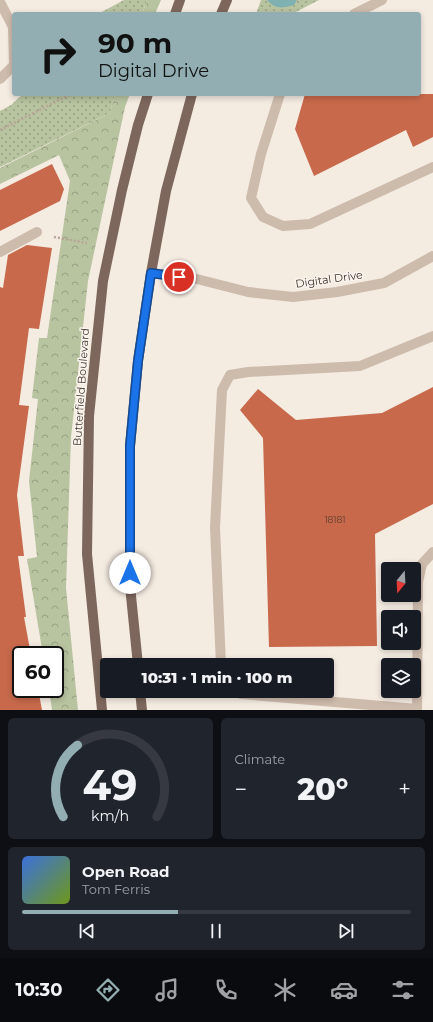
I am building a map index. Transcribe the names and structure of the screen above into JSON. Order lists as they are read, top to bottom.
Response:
{
  "streets": {
    "main road": ["Butterfield Boulevard"],
    "street": ["Digital Drive"]
  },
  "house_numbers": ["18181"],
  "north": "bottom",
  "page": {
    "turn": ["90 m", "Digital Drive"],
    "limit": "60",
    "trip": "10:31 · 1 min · 100 m",
    "tile": "Climate",
    "heat": ["−", "20°", "+"],
    "song": ["Open Road", "Tom Ferris"],
    "tabs": "10:30",
    "gauge": ["49", "km/h"]
  }
}
